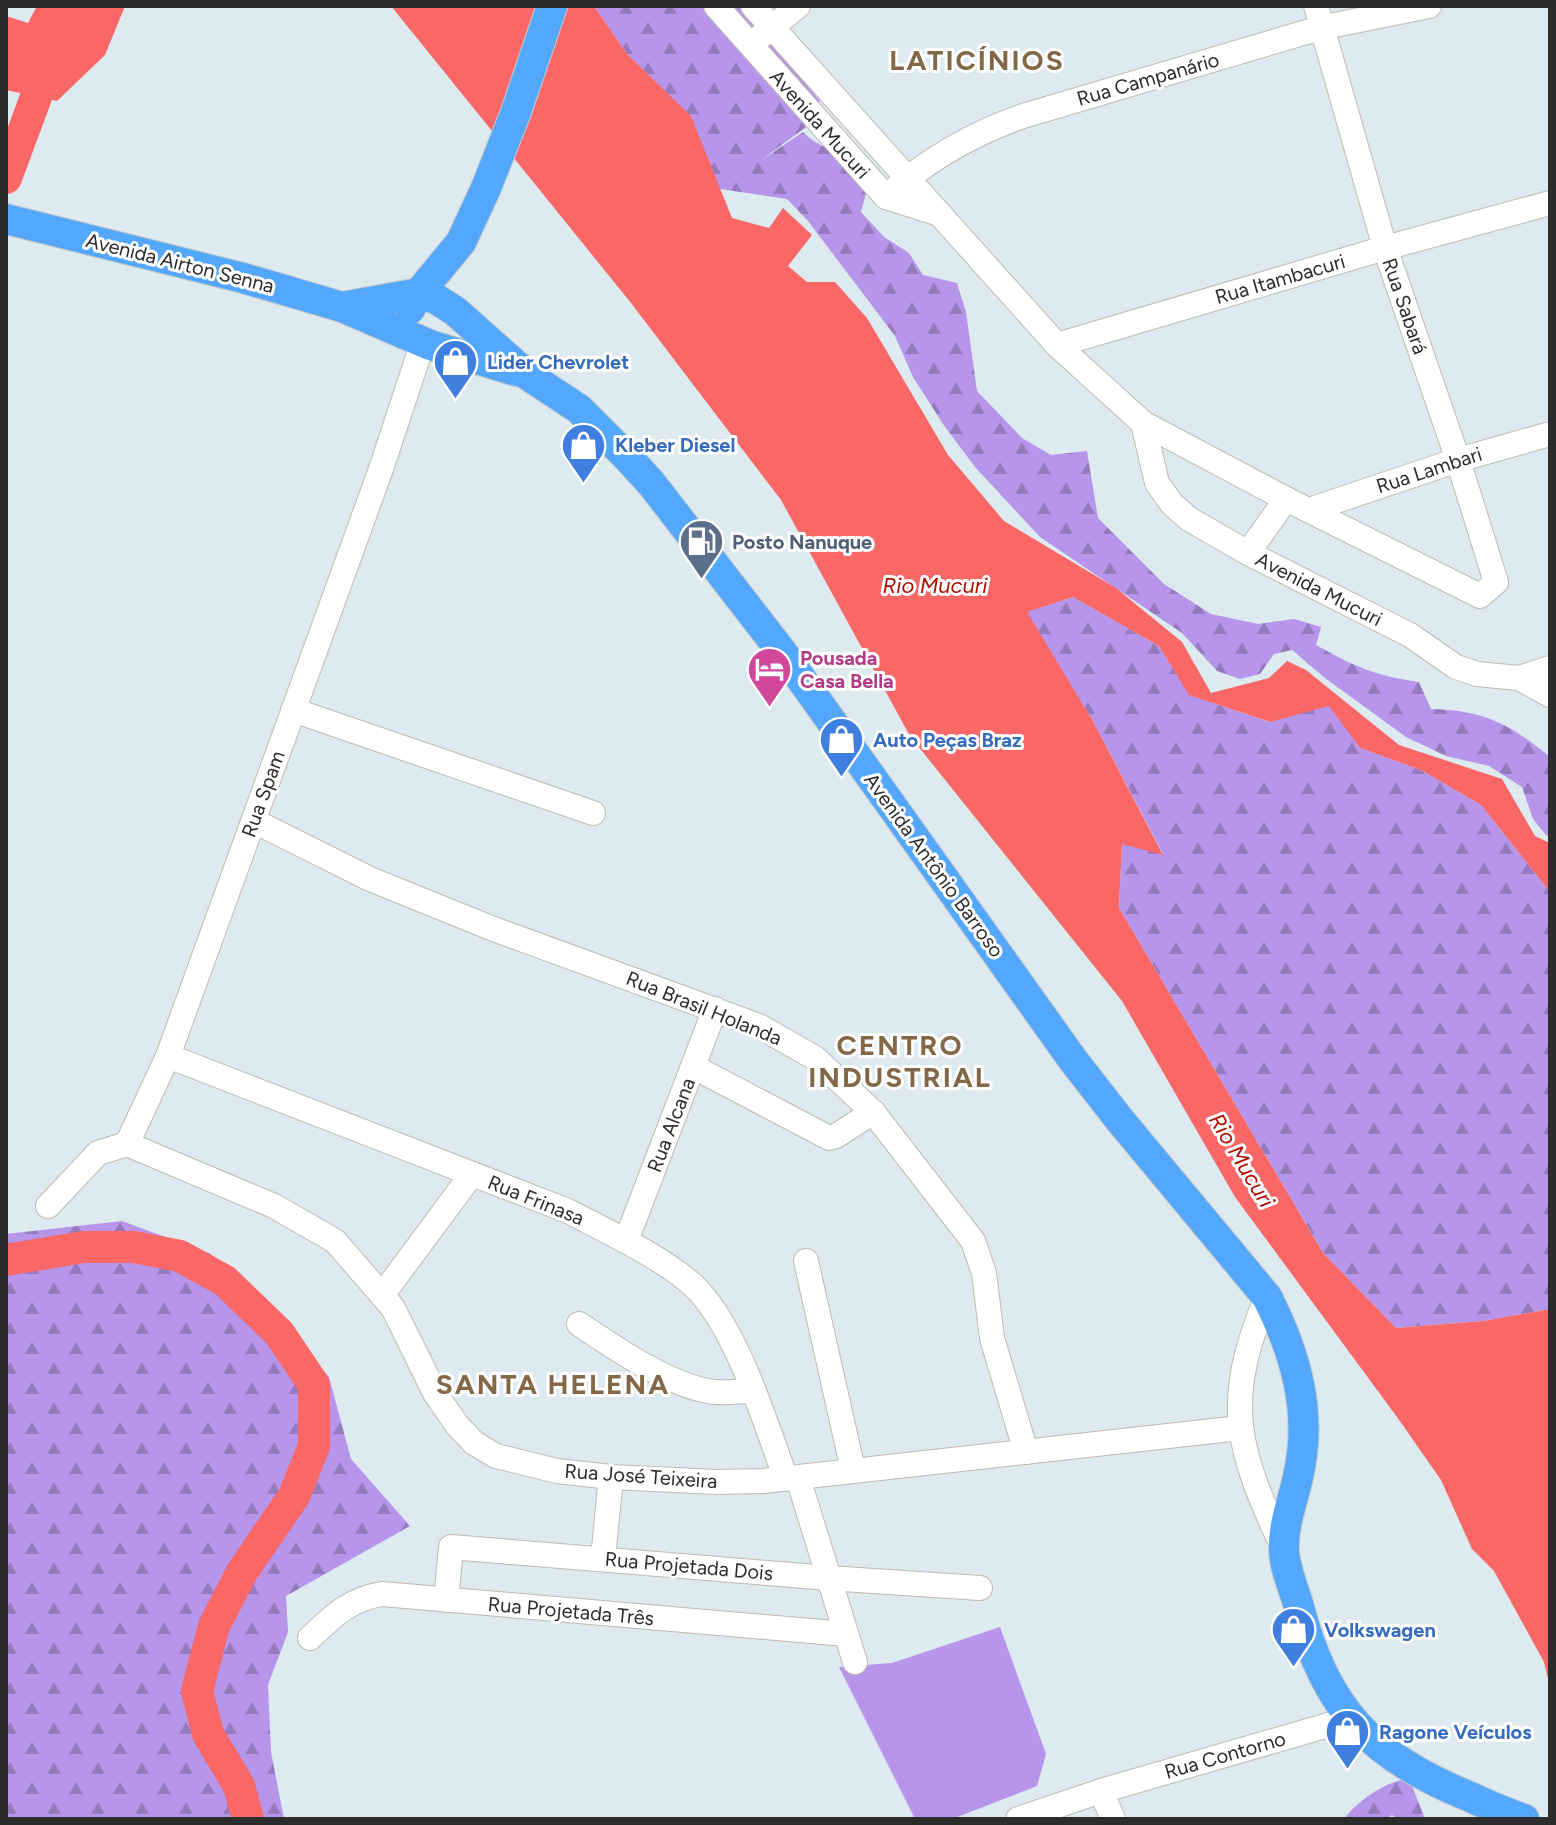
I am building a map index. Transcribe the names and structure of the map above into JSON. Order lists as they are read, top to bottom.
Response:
{
  "streets": {
    "main road": ["Avenida Airton Senna", "Avenida Antônio Barroso"],
    "street": [
      "Rua Campanário",
      "Avenida Mucuri",
      "Rua Itambacuri",
      "Rua Sabará",
      "Rua Lambari",
      "Rua Spam",
      "Rua Brasil Holanda",
      "Rua Alcana",
      "Rua Frinasa",
      "Rua José Teixeira",
      "Rua Projetada Dois",
      "Rua Projetada Três",
      "Rua Contorno"
    ]
  },
  "crossings": [
    ["Rua Campanário", "Avenida Mucuri"],
    ["Rua Campanário", "Rua Sabará"],
    ["Avenida Mucuri", "Rua Itambacuri"],
    ["Avenida Mucuri", "Rua Sabará"],
    ["Avenida Mucuri", "Rua Lambari"],
    ["Avenida Airton Senna", "Rua Spam"],
    ["Avenida Airton Senna", "Avenida Antônio Barroso"],
    ["Rua Itambacuri", "Rua Sabará"],
    ["Rua Sabará", "Rua Lambari"],
    ["Rua Spam", "Avenida Antônio Barroso"],
    ["Rua Spam", "Rua Brasil Holanda"],
    ["Rua Spam", "Rua Frinasa"],
    ["Rua Spam", "Rua José Teixeira"],
    ["Rua Brasil Holanda", "Rua Alcana"],
    ["Rua Brasil Holanda", "Rua José Teixeira"],
    ["Rua Alcana", "Rua Frinasa"],
    ["Rua Frinasa", "Rua José Teixeira"],
    ["Rua Frinasa", "Rua Projetada Dois"],
    ["Rua Frinasa", "Rua Projetada Três"],
    ["Rua Projetada Dois", "Rua Projetada Três"]
  ],
  "districts": ["LATICÍNIOS", "CENTRO INDUSTRIAL", "SANTA HELENA"],
  "water": ["Rio Mucuri"],
  "places": {
    "shop": [
      "Lider Chevrolet",
      "Kleber Diesel",
      "Auto Peças Braz",
      "Volkswagen",
      "Ragone Veículos"
    ],
    "fuel station": ["Posto Nanuque"],
    "hotel": ["Pousada Casa Bella"]
  }
}
